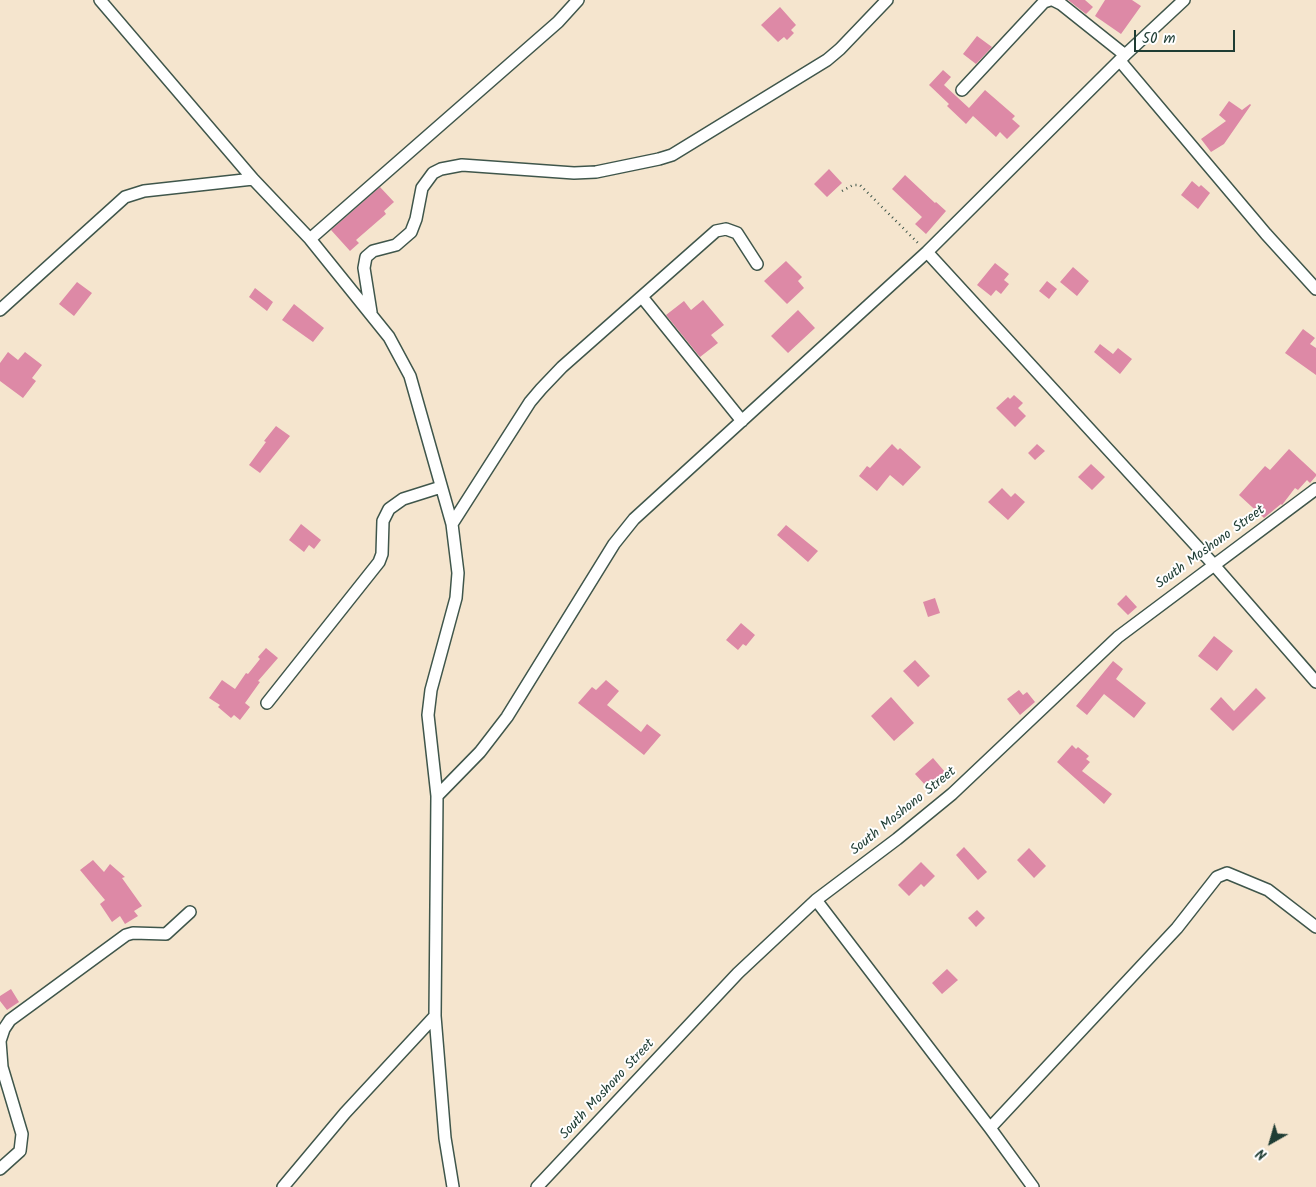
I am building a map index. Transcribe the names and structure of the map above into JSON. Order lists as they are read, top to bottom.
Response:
{
  "streets": {
    "street": ["South Moshono Street"]
  },
  "scale_bar": "50 m",
  "north": "bottom left"
}
